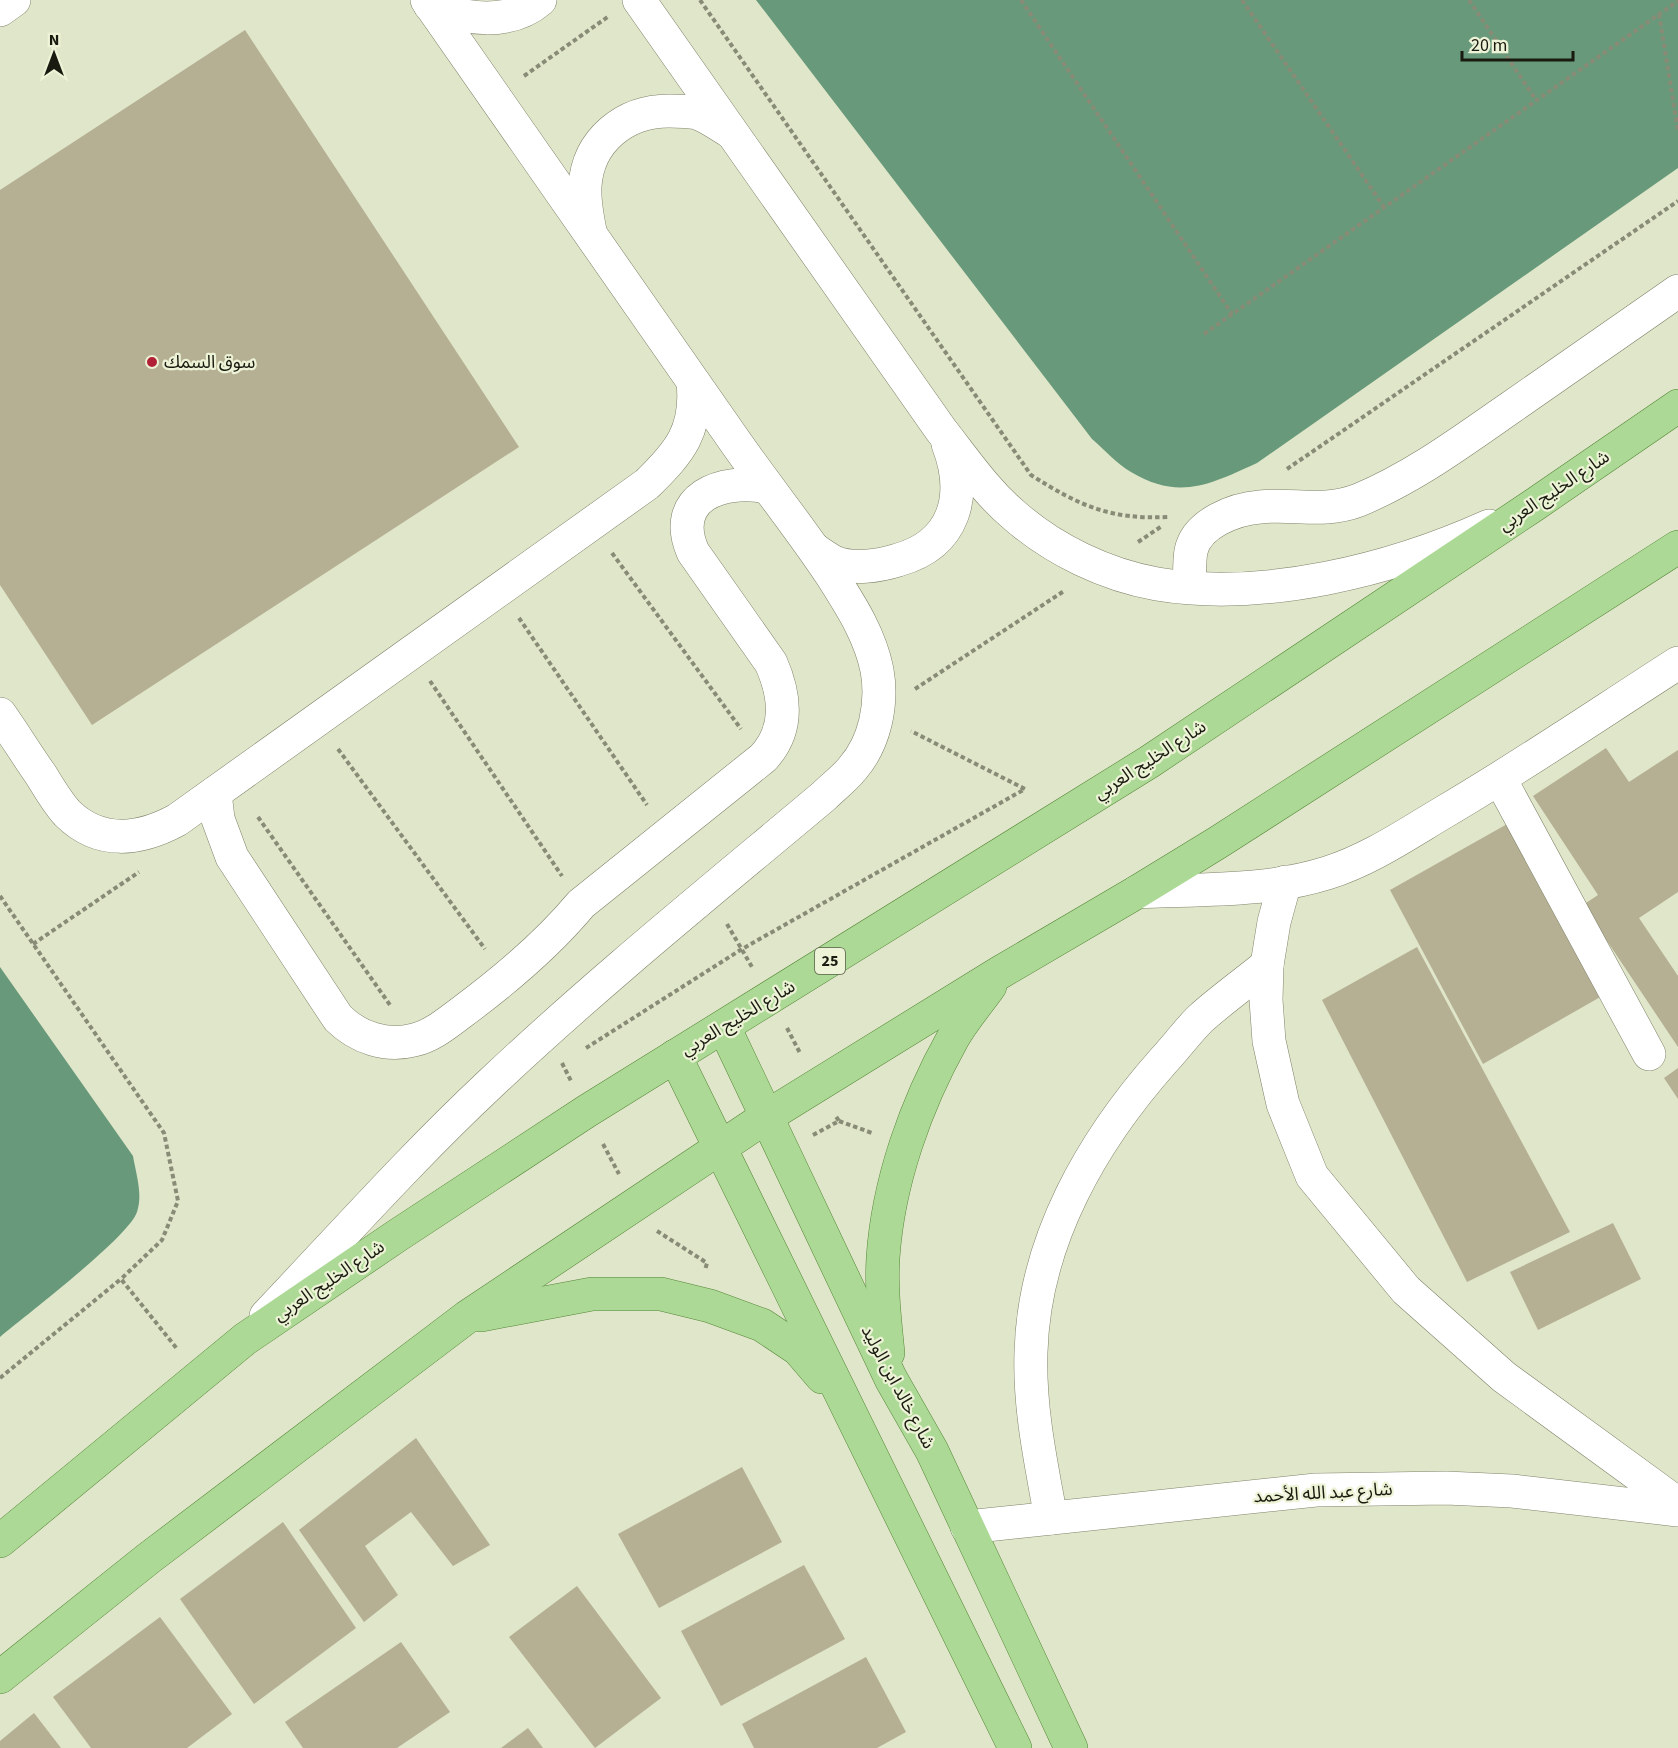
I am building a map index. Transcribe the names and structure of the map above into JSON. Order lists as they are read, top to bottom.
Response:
{
  "streets": {
    "main road": ["شارع الخليج العربي", "25", "شارع خالد ابن الوليد"],
    "lane": ["شارع عبد الله الأحمد"]
  },
  "crossings": [
    ["شارع الخليج العربي", "شارع خالد ابن الوليد"],
    ["شارع خالد ابن الوليد", "شارع عبد الله الأحمد"]
  ],
  "places": ["سوق السمك"],
  "scale_bar": "20 m",
  "north": "top"
}
